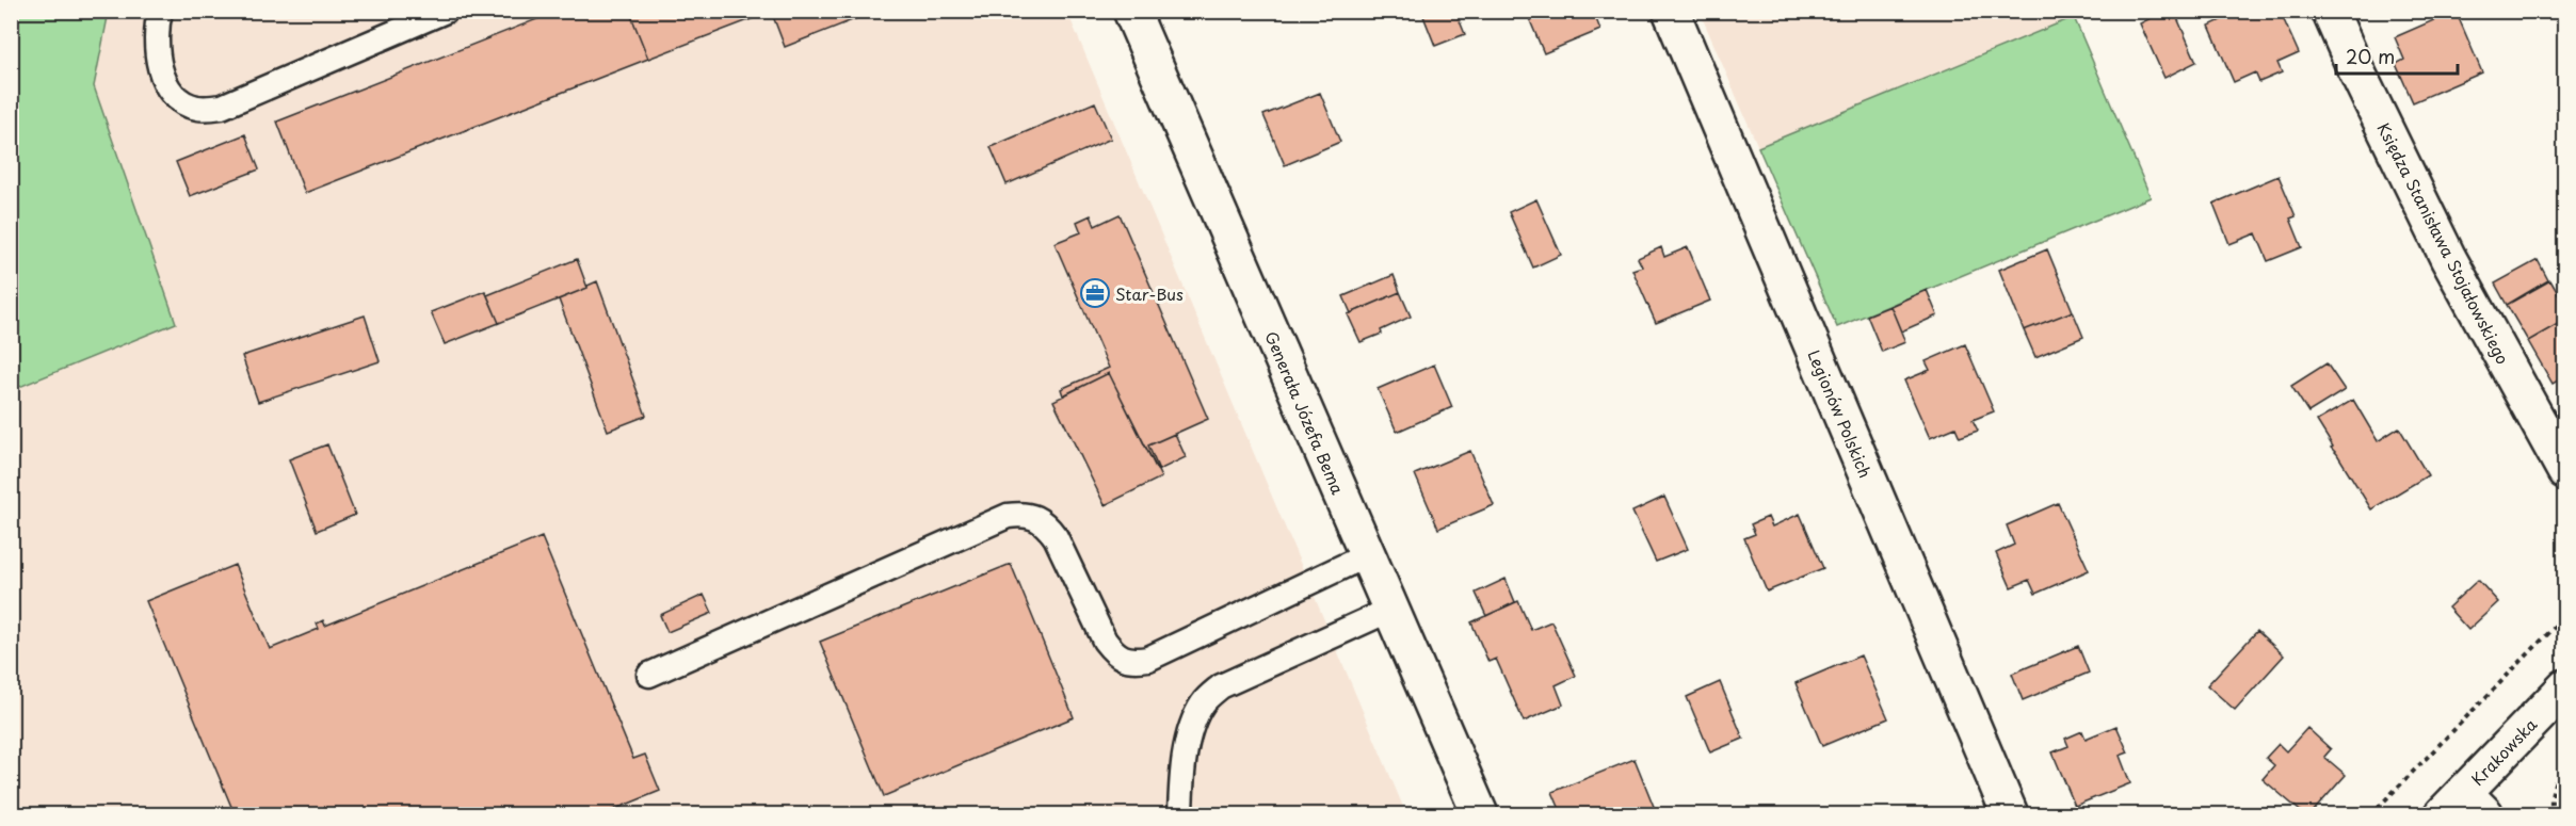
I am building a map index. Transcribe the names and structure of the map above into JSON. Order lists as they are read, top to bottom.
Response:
{
  "streets": {
    "street": [
      "Księdza Stanisława Stojałowskiego",
      "Generała Józefa Bema",
      "Legionów Polskich",
      "Krakowska"
    ]
  },
  "places": {
    "office": ["Star-Bus"]
  },
  "scale_bar": "20 m"
}
